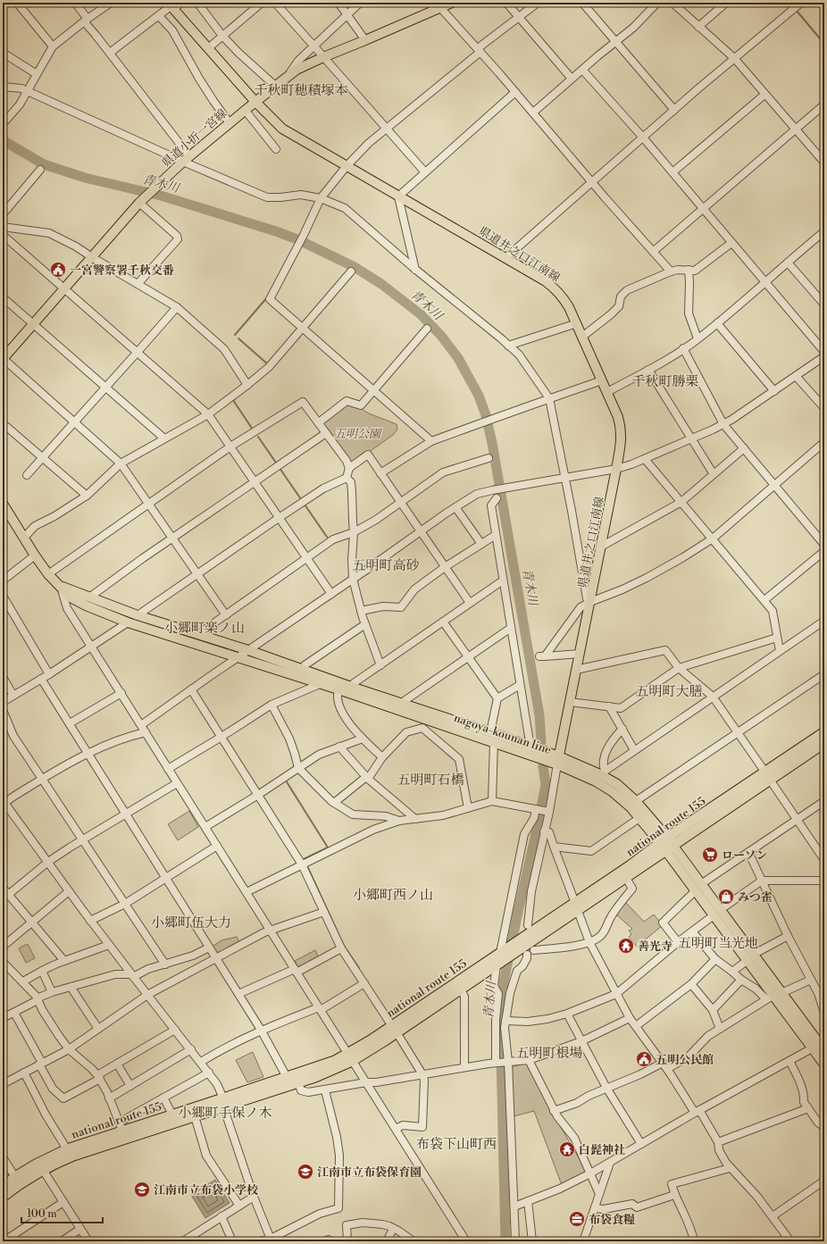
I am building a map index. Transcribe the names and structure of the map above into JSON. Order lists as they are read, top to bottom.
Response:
{
  "streets": {
    "highway": ["national route 155"],
    "main road": ["県道小折一宮線", "県道井之口江南線", "nagoya-kounan line"]
  },
  "crossings": [
    ["県道小折一宮線", "県道井之口江南線"],
    ["県道井之口江南線", "nagoya-kounan line"],
    ["nagoya-kounan line", "national route 155"]
  ],
  "districts": [
    "千秋町穂積塚本",
    "千秋町勝栗",
    "五明町高砂",
    "小郷町楽ノ山",
    "五明町大膳",
    "五明町石橋",
    "小郷町西ノ山",
    "小郷町伍大力",
    "五明町当光地",
    "五明町根場",
    "小郷町手保ノ木",
    "布袋下山町西"
  ],
  "water": ["青木川"],
  "parks": ["五明公園"],
  "places": {
    "public building": ["一宮警察署千秋交番", "五明公民館"],
    "supermarket": ["ローソン"],
    "shop": ["みつ雀"],
    "temple": ["善光寺", "白髭神社"],
    "school or university": ["江南市立布袋保育園", "江南市立布袋小学校"],
    "office": ["布袋食糧"]
  },
  "scale_bar": "100 m"
}
